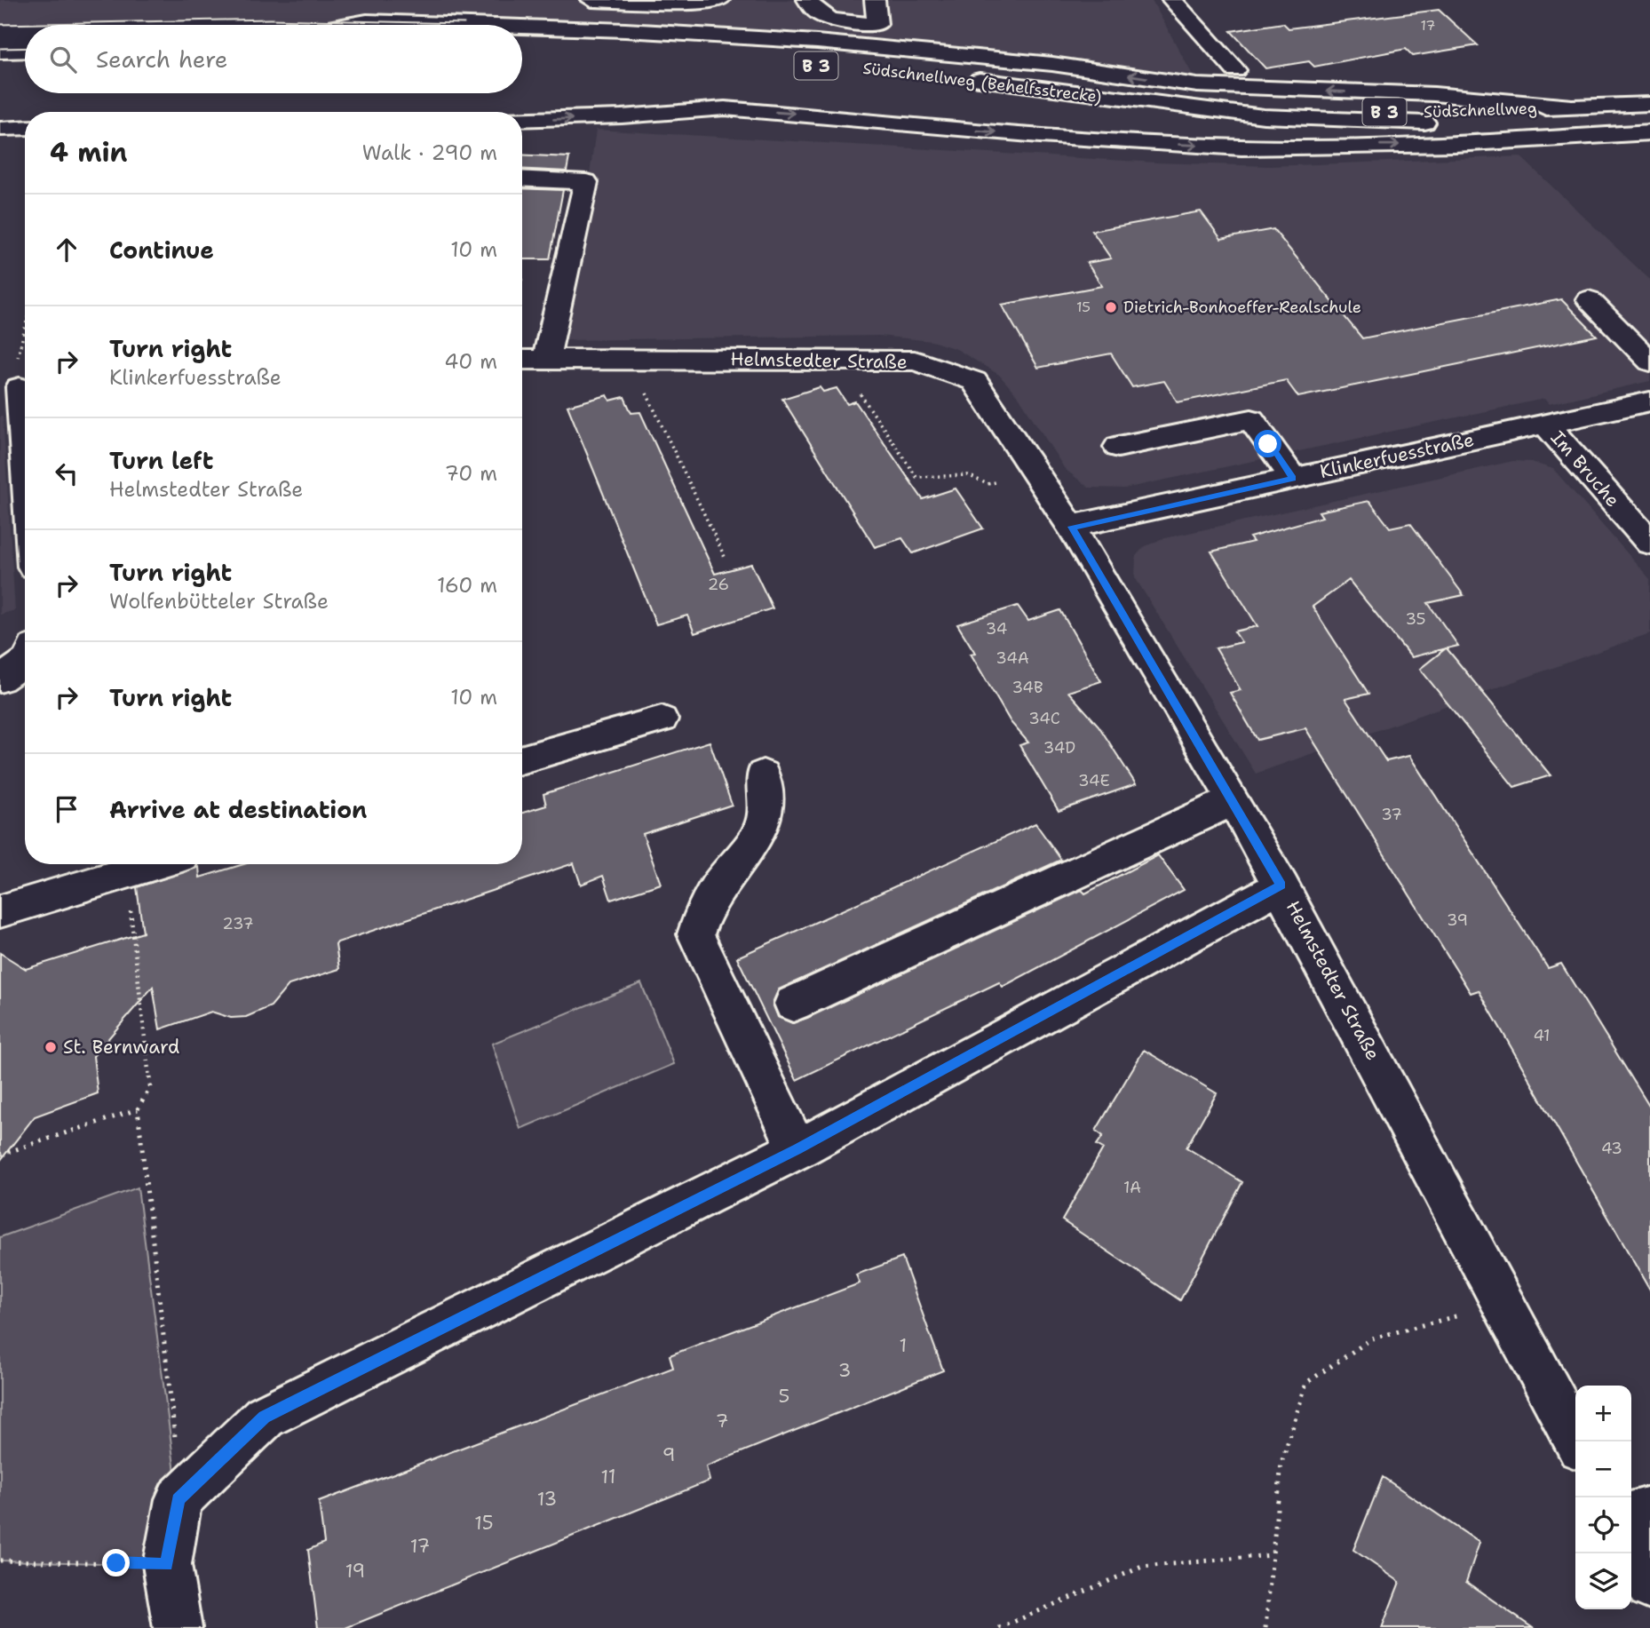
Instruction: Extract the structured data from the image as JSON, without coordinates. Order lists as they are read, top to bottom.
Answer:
{
  "streets": {
    "main road": [
      "B 3",
      "Südschnellweg (Behelfsstrecke)",
      "Südschnellweg",
      "Helmstedter Straße",
      "Klinkerfuesstraße",
      "Im Bruche"
    ]
  },
  "crossings": [
    ["Südschnellweg (Behelfsstrecke)", "Südschnellweg"],
    ["Helmstedter Straße", "Klinkerfuesstraße"],
    ["Klinkerfuesstraße", "Im Bruche"]
  ],
  "places": ["Dietrich-Bonhoeffer-Realschule", "St. Bernward"],
  "house_numbers": [
    "17",
    "15",
    "26",
    "35",
    "34",
    "34A",
    "34B",
    "34C",
    "34D",
    "34E",
    "37",
    "39",
    "237",
    "41",
    "43",
    "1A",
    "1",
    "3",
    "5",
    "7",
    "9",
    "11",
    "13",
    "15",
    "17",
    "19"
  ],
  "page": {
    "search": "Search here",
    "heading": ["4 min", "Walk · 290 m"],
    "list": [
      ["Continue", "10 m"],
      ["Turn right", "Klinkerfuesstraße", "40 m"],
      ["Turn left", "Helmstedter Straße", "70 m"],
      ["Turn right", "Wolfenbütteler Straße", "160 m"],
      ["Turn right", "10 m"],
      "Arrive at destination"
    ],
    "map_buttons": ["+", "−"]
  }
}
